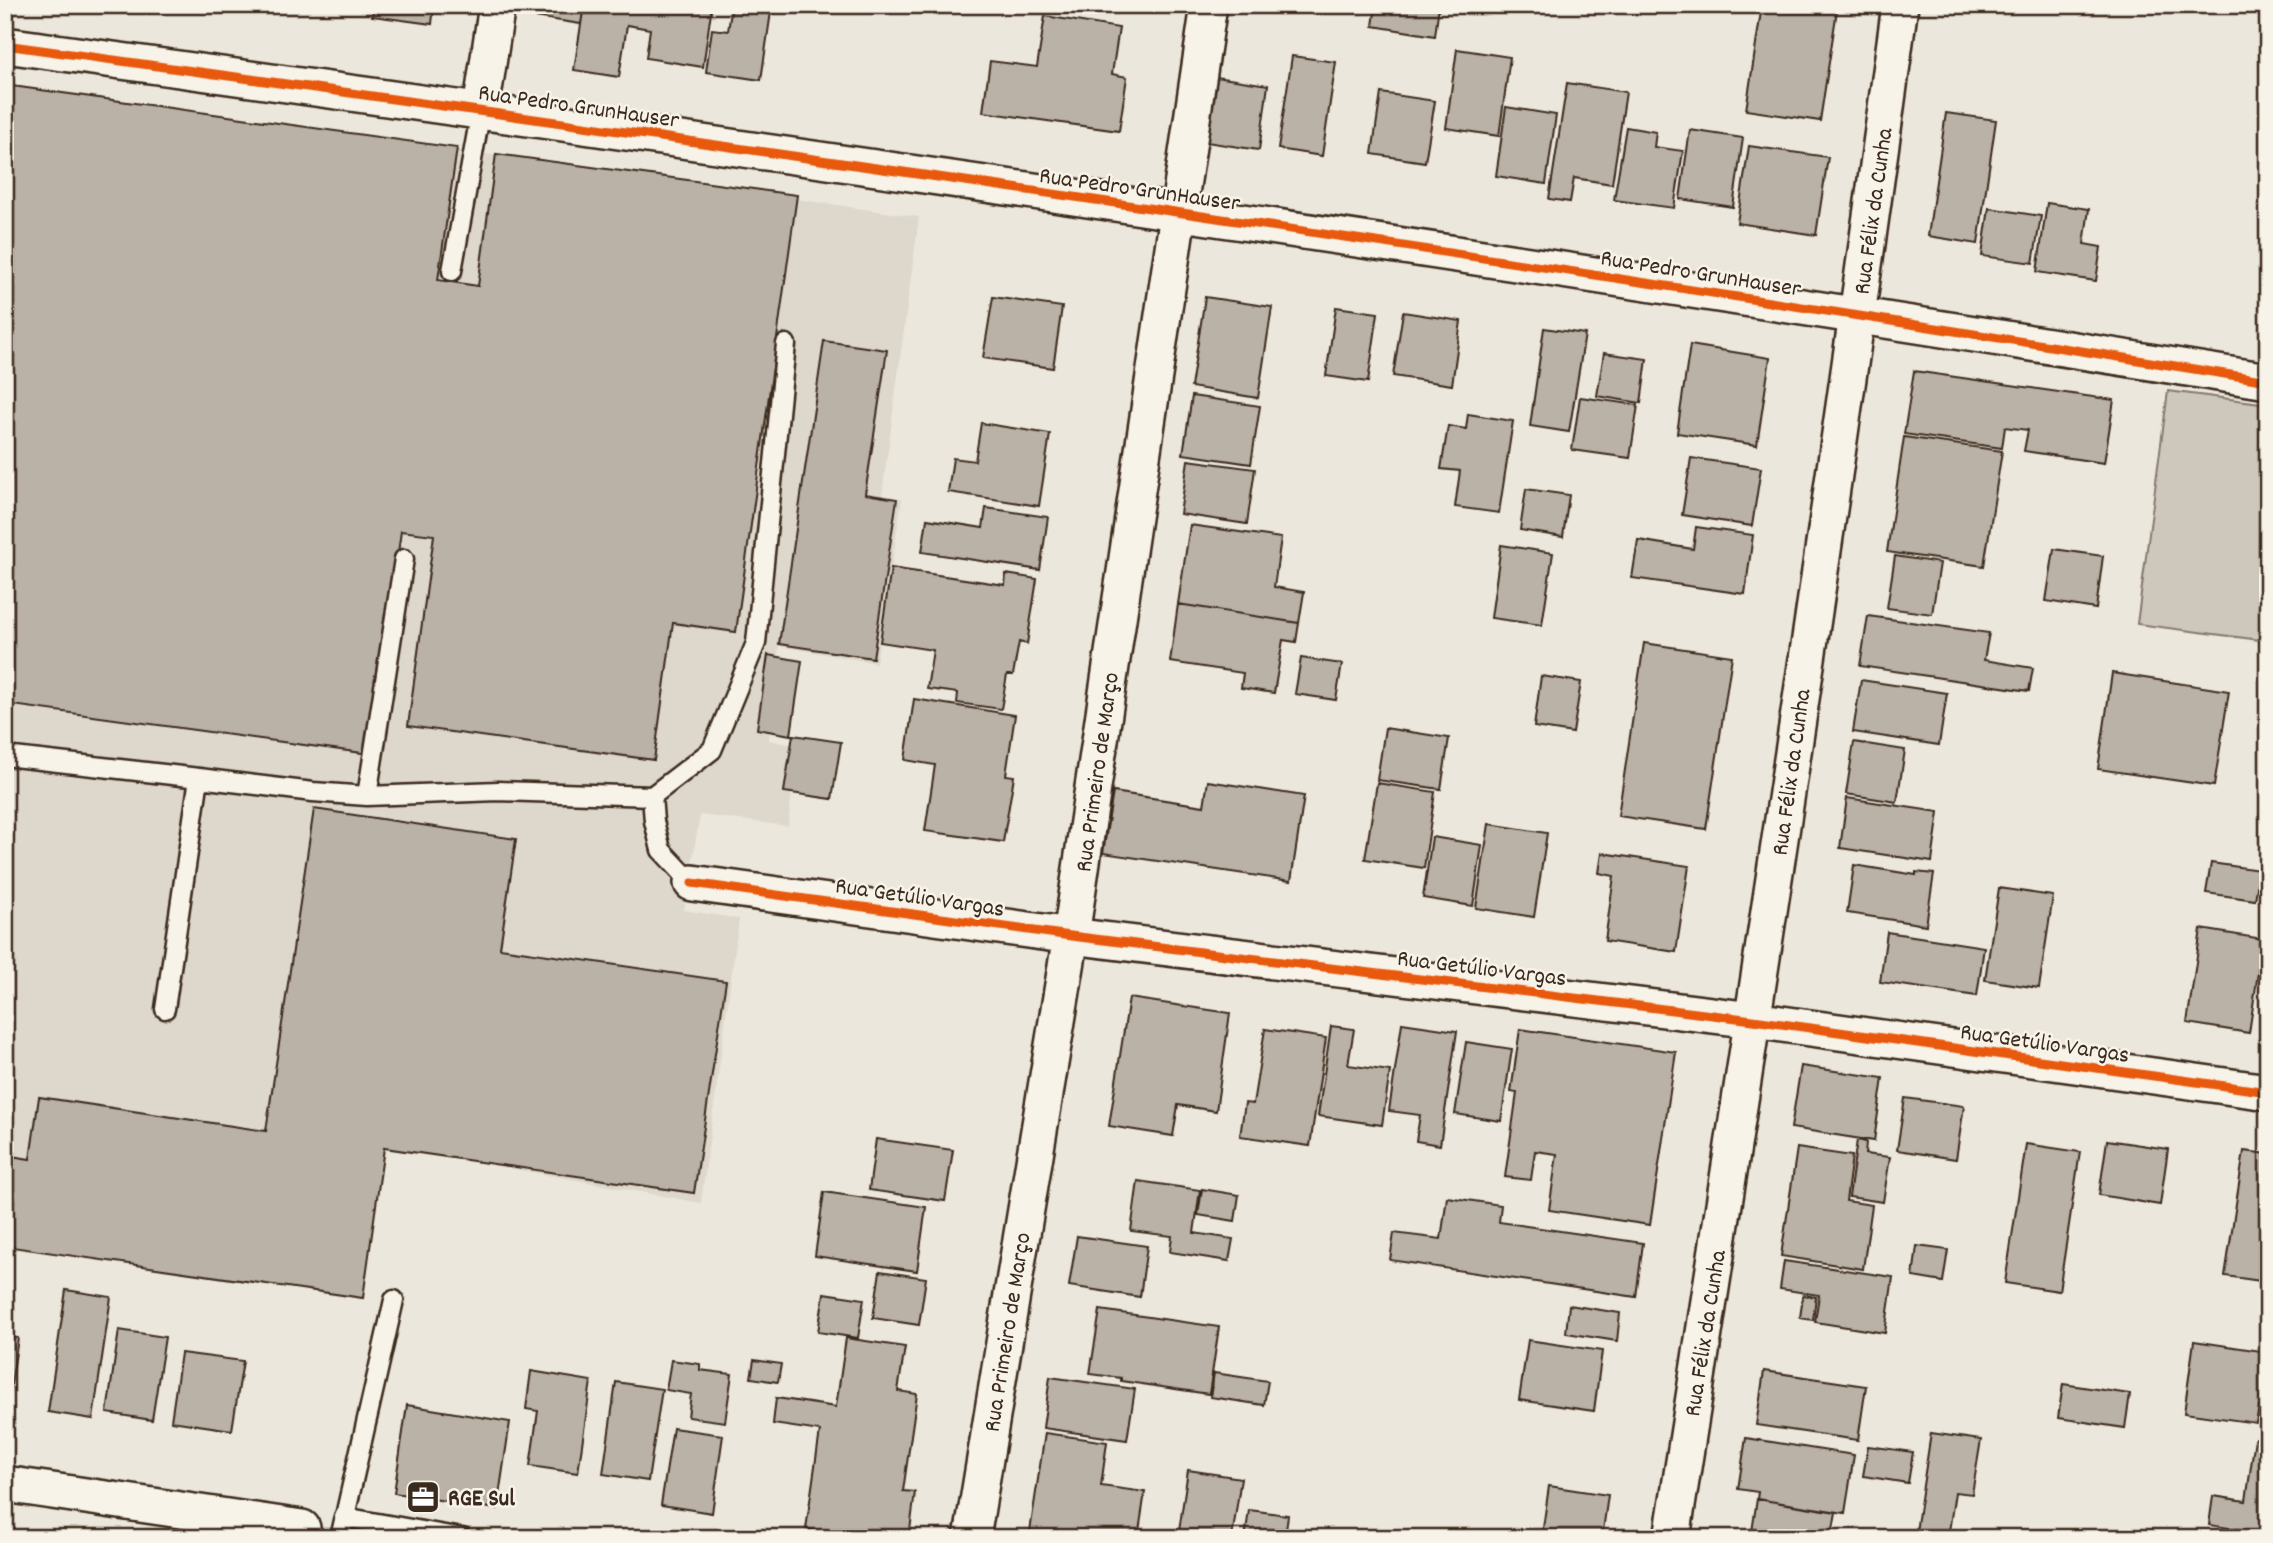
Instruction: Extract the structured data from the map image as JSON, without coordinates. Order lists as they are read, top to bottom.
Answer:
{
  "streets": {
    "street": [
      "Rua Pedro GrunHauser",
      "Rua Félix da Cunha",
      "Rua Primeiro de Março",
      "Rua Getúlio Vargas"
    ]
  },
  "crossings": [
    ["Rua Pedro GrunHauser", "Rua Félix da Cunha"],
    ["Rua Pedro GrunHauser", "Rua Primeiro de Março"],
    ["Rua Félix da Cunha", "Rua Getúlio Vargas"],
    ["Rua Primeiro de Março", "Rua Getúlio Vargas"]
  ],
  "places": {
    "office": ["RGE Sul"]
  }
}
